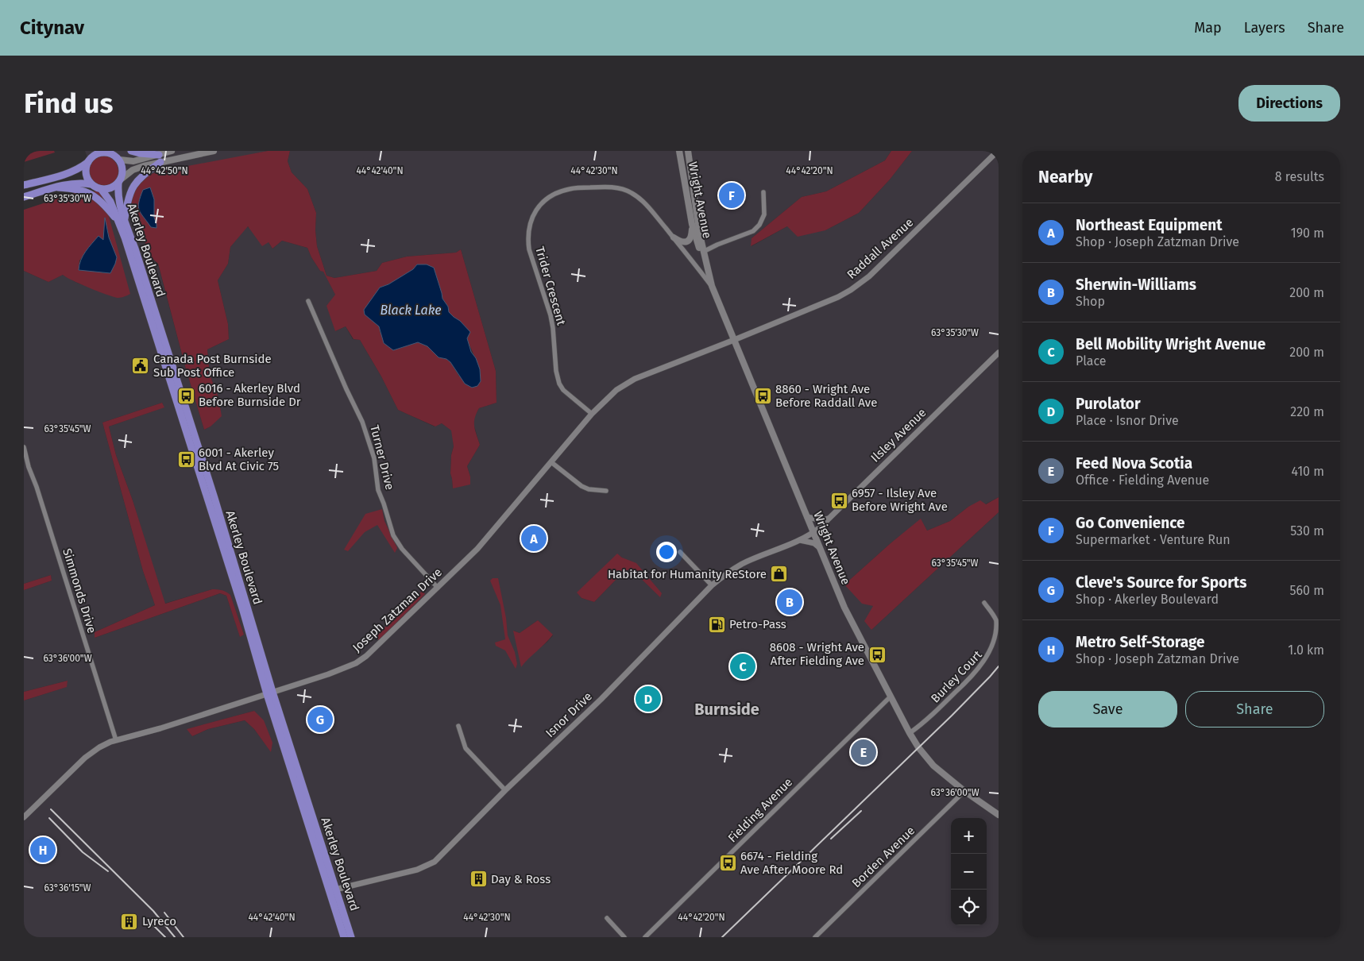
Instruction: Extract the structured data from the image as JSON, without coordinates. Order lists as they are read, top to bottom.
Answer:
{
  "streets": {
    "main road": ["Wright Avenue", "Akerley Boulevard"],
    "street": [
      "Raddall Avenue",
      "Trider Crescent",
      "Ilsley Avenue",
      "Turner Drive",
      "Simmonds Drive",
      "Joseph Zatzman Drive",
      "Burley Court",
      "Isnor Drive",
      "Fielding Avenue",
      "Borden Avenue"
    ]
  },
  "crossings": [
    ["Wright Avenue", "Raddall Avenue"],
    ["Wright Avenue", "Trider Crescent"],
    ["Wright Avenue", "Ilsley Avenue"],
    ["Wright Avenue", "Joseph Zatzman Drive"],
    ["Wright Avenue", "Burley Court"],
    ["Wright Avenue", "Isnor Drive"],
    ["Wright Avenue", "Fielding Avenue"],
    ["Wright Avenue", "Borden Avenue"],
    ["Raddall Avenue", "Joseph Zatzman Drive"],
    ["Akerley Boulevard", "Joseph Zatzman Drive"],
    ["Akerley Boulevard", "Isnor Drive"],
    ["Trider Crescent", "Joseph Zatzman Drive"],
    ["Ilsley Avenue", "Isnor Drive"],
    ["Turner Drive", "Joseph Zatzman Drive"],
    ["Simmonds Drive", "Joseph Zatzman Drive"]
  ],
  "districts": ["Burnside"],
  "water": ["Black Lake"],
  "places": {
    "public building": ["Canada Post Burnside Sub Post Office"],
    "bus stop": [
      "6016 - Akerley Blvd Before Burnside Dr",
      "8860 - Wright Ave Before Raddall Ave",
      "6001 - Akerley Blvd At Civic 75",
      "6957 - Ilsley Ave Before Wright Ave",
      "8608 - Wright Ave After Fielding Ave",
      "6674 - Fielding Ave After Moore Rd"
    ],
    "shop": ["Habitat for Humanity ReStore"],
    "fuel station": ["Petro-Pass"],
    "building": ["Day & Ross", "Lyreco"]
  },
  "page": {
    "header": "Citynav",
    "nav": ["Map", "Layers", "Share"],
    "buttons": [
      "Directions",
      ["Save", "Share"]
    ],
    "title": "Find us",
    "heading": ["Nearby", "8 results"],
    "pins": [
      "F",
      "A",
      "B",
      "C",
      "D",
      "G",
      "E",
      "H"
    ],
    "list": [
      {
        "mark": "A",
        "name": "Northeast Equipment",
        "note": "Shop · Joseph Zatzman Drive",
        "value": "190 m"
      },
      {
        "mark": "B",
        "name": "Sherwin-Williams",
        "note": "Shop",
        "value": "200 m"
      },
      {
        "mark": "C",
        "name": "Bell Mobility Wright Avenue",
        "note": "Place",
        "value": "200 m"
      },
      {
        "mark": "D",
        "name": "Purolator",
        "note": "Place · Isnor Drive",
        "value": "220 m"
      },
      {
        "mark": "E",
        "name": "Feed Nova Scotia",
        "note": "Office · Fielding Avenue",
        "value": "410 m"
      },
      {
        "mark": "F",
        "name": "Go Convenience",
        "note": "Supermarket · Venture Run",
        "value": "530 m"
      },
      {
        "mark": "G",
        "name": "Cleve's Source for Sports",
        "note": "Shop · Akerley Boulevard",
        "value": "560 m"
      },
      {
        "mark": "H",
        "name": "Metro Self-Storage",
        "note": "Shop · Joseph Zatzman Drive",
        "value": "1.0 km"
      }
    ],
    "map_buttons": ["+", "−"]
  },
  "coordinates": [
    "44°42'50\"N",
    "44°42'40\"N",
    "44°42'30\"N",
    "44°42'20\"N",
    "63°35'30\"W",
    "63°35'45\"W",
    "63°36'00\"W",
    "63°36'15\"W"
  ]
}
